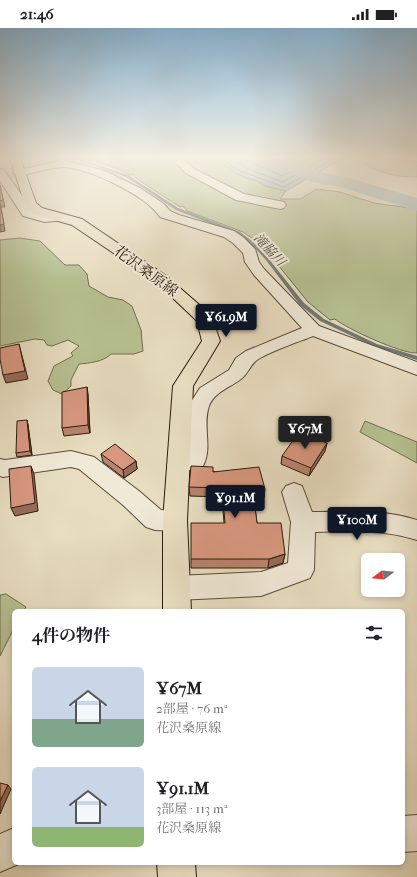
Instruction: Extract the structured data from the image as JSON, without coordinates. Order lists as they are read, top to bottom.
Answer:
{
  "streets": {
    "main road": ["花沢桑原線"]
  },
  "water": ["滝脇川"],
  "north": "left",
  "page": {
    "status": "21:46",
    "price": [
      "¥61.9M",
      "¥67M",
      "¥91.1M",
      "¥100M"
    ],
    "heading": "4件の物件",
    "list": [
      {
        "name": "¥67M",
        "note": "2部屋 · 76 m² · 花沢桑原線"
      },
      {
        "name": "¥91.1M",
        "note": "3部屋 · 113 m² · 花沢桑原線"
      }
    ]
  }
}
